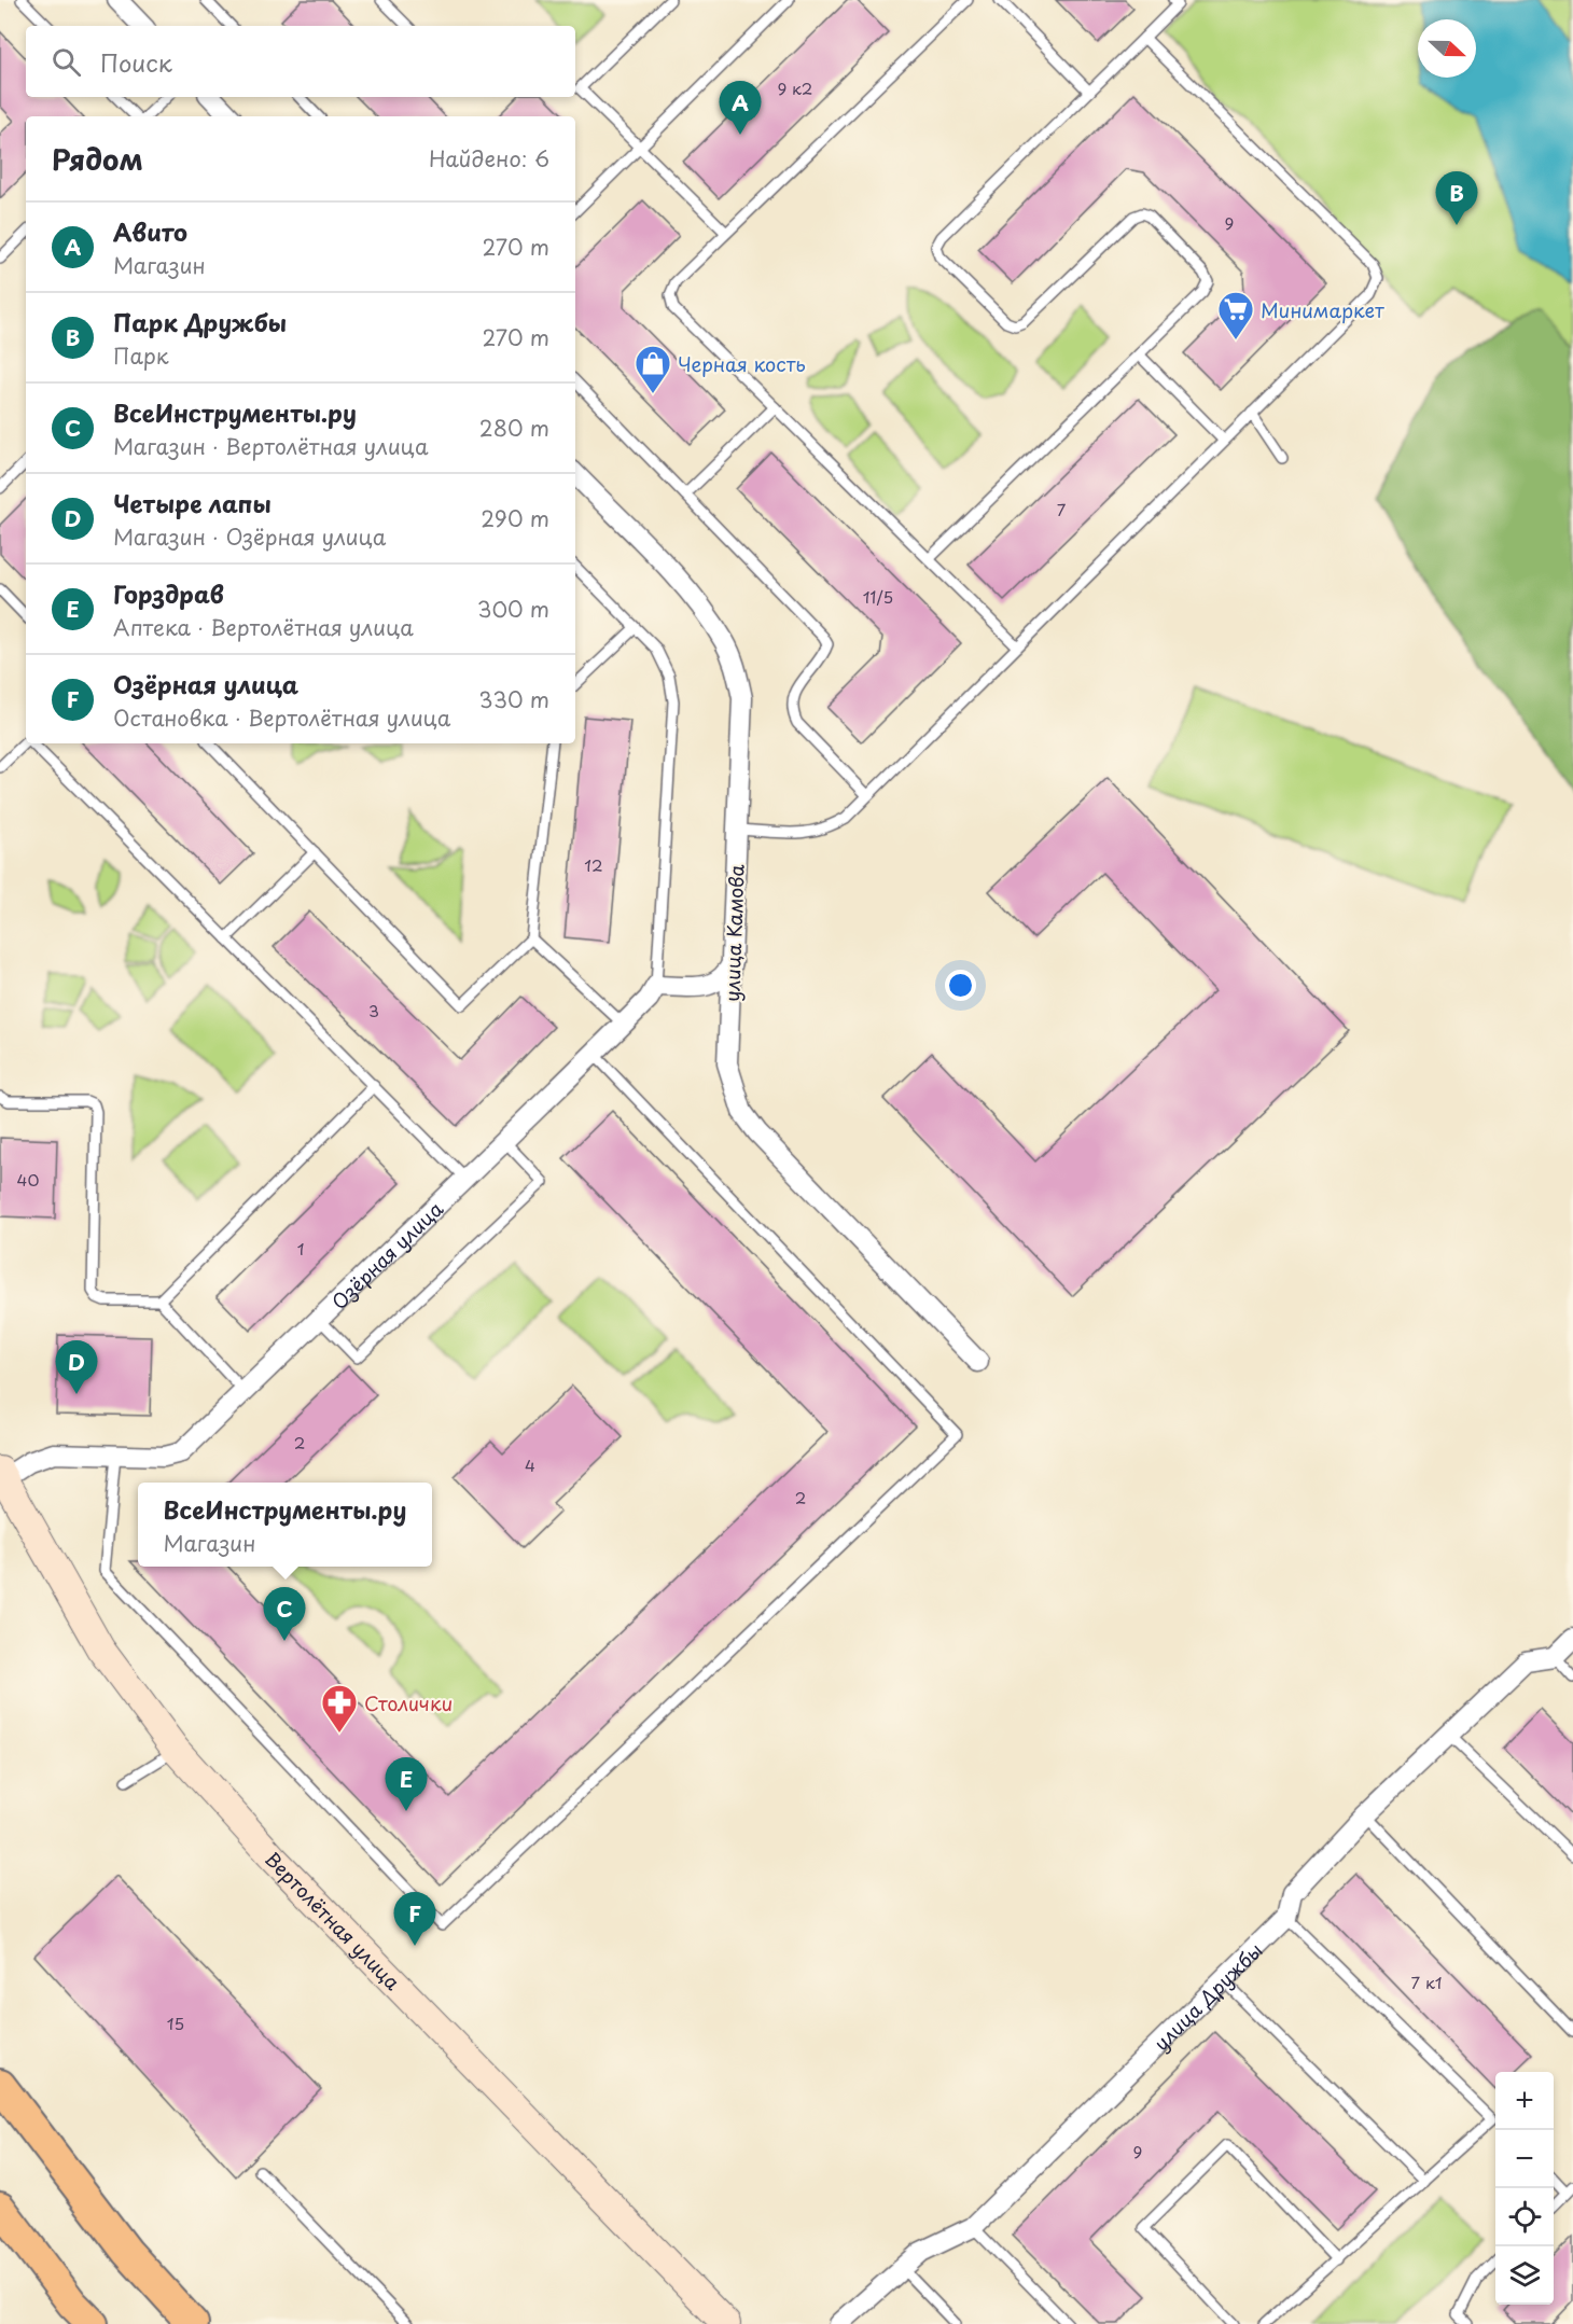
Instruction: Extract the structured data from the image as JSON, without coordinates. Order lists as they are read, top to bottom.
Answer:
{
  "streets": {
    "street": [
      "улица Камова",
      "Озёрная улица",
      "Вертолётная улица",
      "улица Дружбы"
    ]
  },
  "crossings": [
    ["Озёрная улица", "Вертолётная улица"]
  ],
  "places": {
    "supermarket": ["Минимаркет"],
    "shop": ["Черная кость"],
    "pharmacy": ["Столички"]
  },
  "house_numbers": [
    "9 к2",
    "9",
    "7",
    "11/5",
    "12",
    "3",
    "40",
    "1",
    "2",
    "4",
    "2",
    "7 к1",
    "15",
    "9"
  ],
  "north": "right",
  "page": {
    "search": "Поиск",
    "pins": [
      "A",
      "B",
      "D",
      "C",
      "E",
      "F"
    ],
    "heading": ["Рядом", "Найдено: 6"],
    "list": [
      {
        "mark": "A",
        "name": "Авито",
        "note": "Магазин",
        "value": "270 m"
      },
      {
        "mark": "B",
        "name": "Парк Дружбы",
        "note": "Парк",
        "value": "270 m"
      },
      {
        "mark": "C",
        "name": "ВсеИнструменты.ру",
        "note": "Магазин · Вертолётная улица",
        "value": "280 m"
      },
      {
        "mark": "D",
        "name": "Четыре лапы",
        "note": "Магазин · Озёрная улица",
        "value": "290 m"
      },
      {
        "mark": "E",
        "name": "Горздрав",
        "note": "Аптека · Вертолётная улица",
        "value": "300 m"
      },
      {
        "mark": "F",
        "name": "Озёрная улица",
        "note": "Остановка · Вертолётная улица",
        "value": "330 m"
      }
    ],
    "popup": ["ВсеИнструменты.ру", "Магазин"],
    "map_buttons": ["+", "−"]
  }
}
